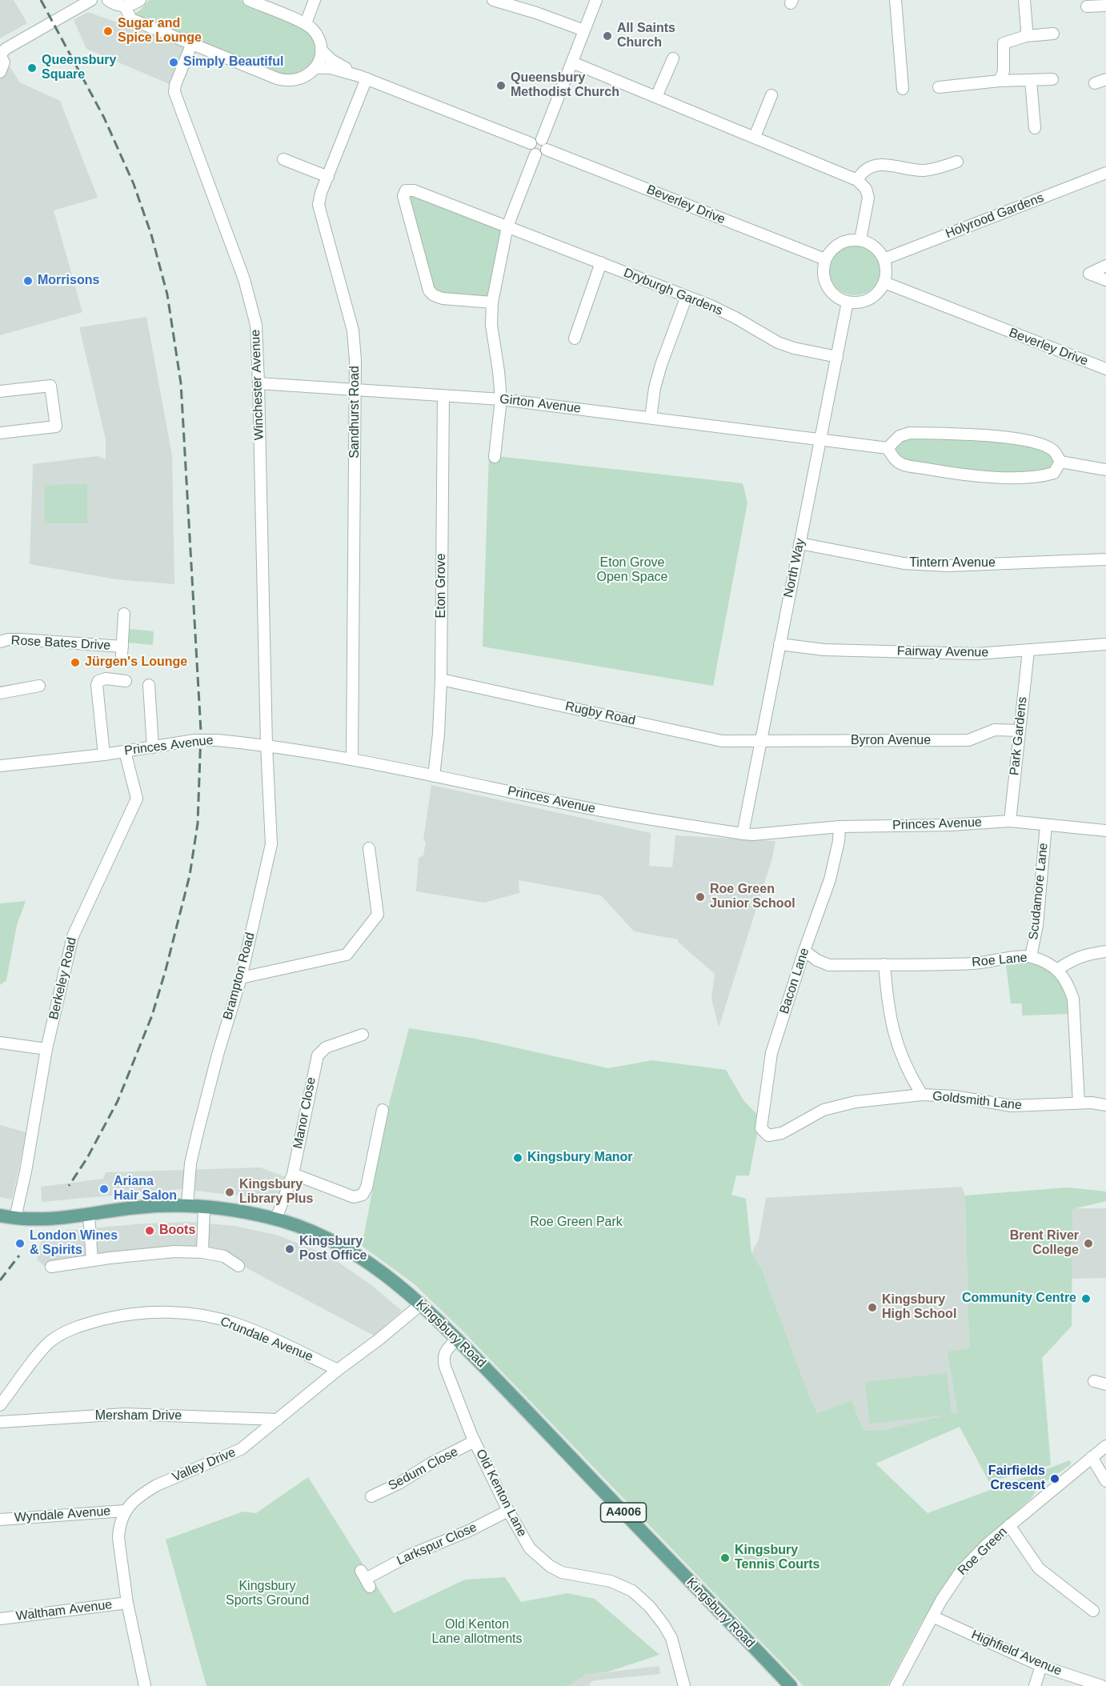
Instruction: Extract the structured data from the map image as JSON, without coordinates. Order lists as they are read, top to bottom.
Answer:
{
  "streets": {
    "main road": ["Kingsbury Road", "A4006"],
    "street": [
      "Beverley Drive",
      "Holyrood Gardens",
      "Dryburgh Gardens",
      "Winchester Avenue",
      "Girton Avenue",
      "Sandhurst Road",
      "Tintern Avenue",
      "North Way",
      "Eton Grove",
      "Rose Bates Drive",
      "Fairway Avenue",
      "Rugby Road",
      "Park Gardens",
      "Byron Avenue",
      "Princes Avenue",
      "Scudamore Lane",
      "Roe Lane",
      "Brampton Road",
      "Berkeley Road",
      "Bacon Lane",
      "Goldsmith Lane",
      "Manor Close",
      "Crundale Avenue",
      "Mersham Drive",
      "Valley Drive",
      "Sedum Close",
      "Old Kenton Lane",
      "Wyndale Avenue",
      "Larkspur Close",
      "Roe Green",
      "Waltham Avenue",
      "Highfield Avenue"
    ]
  },
  "crossings": [
    ["Beverley Drive", "Holyrood Gardens"],
    ["Beverley Drive", "North Way"],
    ["Holyrood Gardens", "North Way"],
    ["Dryburgh Gardens", "North Way"],
    ["Winchester Avenue", "Girton Avenue"],
    ["Winchester Avenue", "Princes Avenue"],
    ["Winchester Avenue", "Brampton Road"],
    ["Girton Avenue", "Sandhurst Road"],
    ["Girton Avenue", "North Way"],
    ["Girton Avenue", "Eton Grove"],
    ["Sandhurst Road", "Princes Avenue"],
    ["Tintern Avenue", "North Way"],
    ["North Way", "Fairway Avenue"],
    ["North Way", "Rugby Road"],
    ["North Way", "Byron Avenue"],
    ["North Way", "Princes Avenue"],
    ["Eton Grove", "Rugby Road"],
    ["Eton Grove", "Princes Avenue"],
    ["Fairway Avenue", "Park Gardens"],
    ["Rugby Road", "Byron Avenue"],
    ["Park Gardens", "Byron Avenue"],
    ["Park Gardens", "Princes Avenue"],
    ["Princes Avenue", "Scudamore Lane"],
    ["Princes Avenue", "Brampton Road"],
    ["Princes Avenue", "Berkeley Road"],
    ["Princes Avenue", "Bacon Lane"],
    ["Scudamore Lane", "Roe Lane"],
    ["Roe Lane", "Bacon Lane"],
    ["Brampton Road", "Kingsbury Road"],
    ["Berkeley Road", "Kingsbury Road"],
    ["Bacon Lane", "Goldsmith Lane"],
    ["Manor Close", "Kingsbury Road"],
    ["Kingsbury Road", "Valley Drive"],
    ["Kingsbury Road", "Old Kenton Lane"],
    ["Crundale Avenue", "Valley Drive"],
    ["Mersham Drive", "Valley Drive"],
    ["Valley Drive", "Wyndale Avenue"],
    ["Sedum Close", "Old Kenton Lane"],
    ["Old Kenton Lane", "Larkspur Close"],
    ["Roe Green", "Highfield Avenue"]
  ],
  "parks": [
    "Eton Grove Open Space",
    "Roe Green Park",
    "Kingsbury Sports Ground",
    "Old Kenton Lane allotments"
  ],
  "places": [
    "Sugar and Spice Lounge",
    "All Saints Church",
    "Simply Beautiful",
    "Queensbury Square",
    "Queensbury Methodist Church",
    "Morrisons",
    "Jürgen's Lounge",
    "Roe Green Junior School",
    "Kingsbury Manor",
    "Ariana Hair Salon",
    "Kingsbury Library Plus",
    "Boots",
    "London Wines & Spirits",
    "Brent River College",
    "Kingsbury Post Office",
    "Community Centre",
    "Kingsbury High School",
    "Fairfields Crescent",
    "Kingsbury Tennis Courts"
  ]
}
